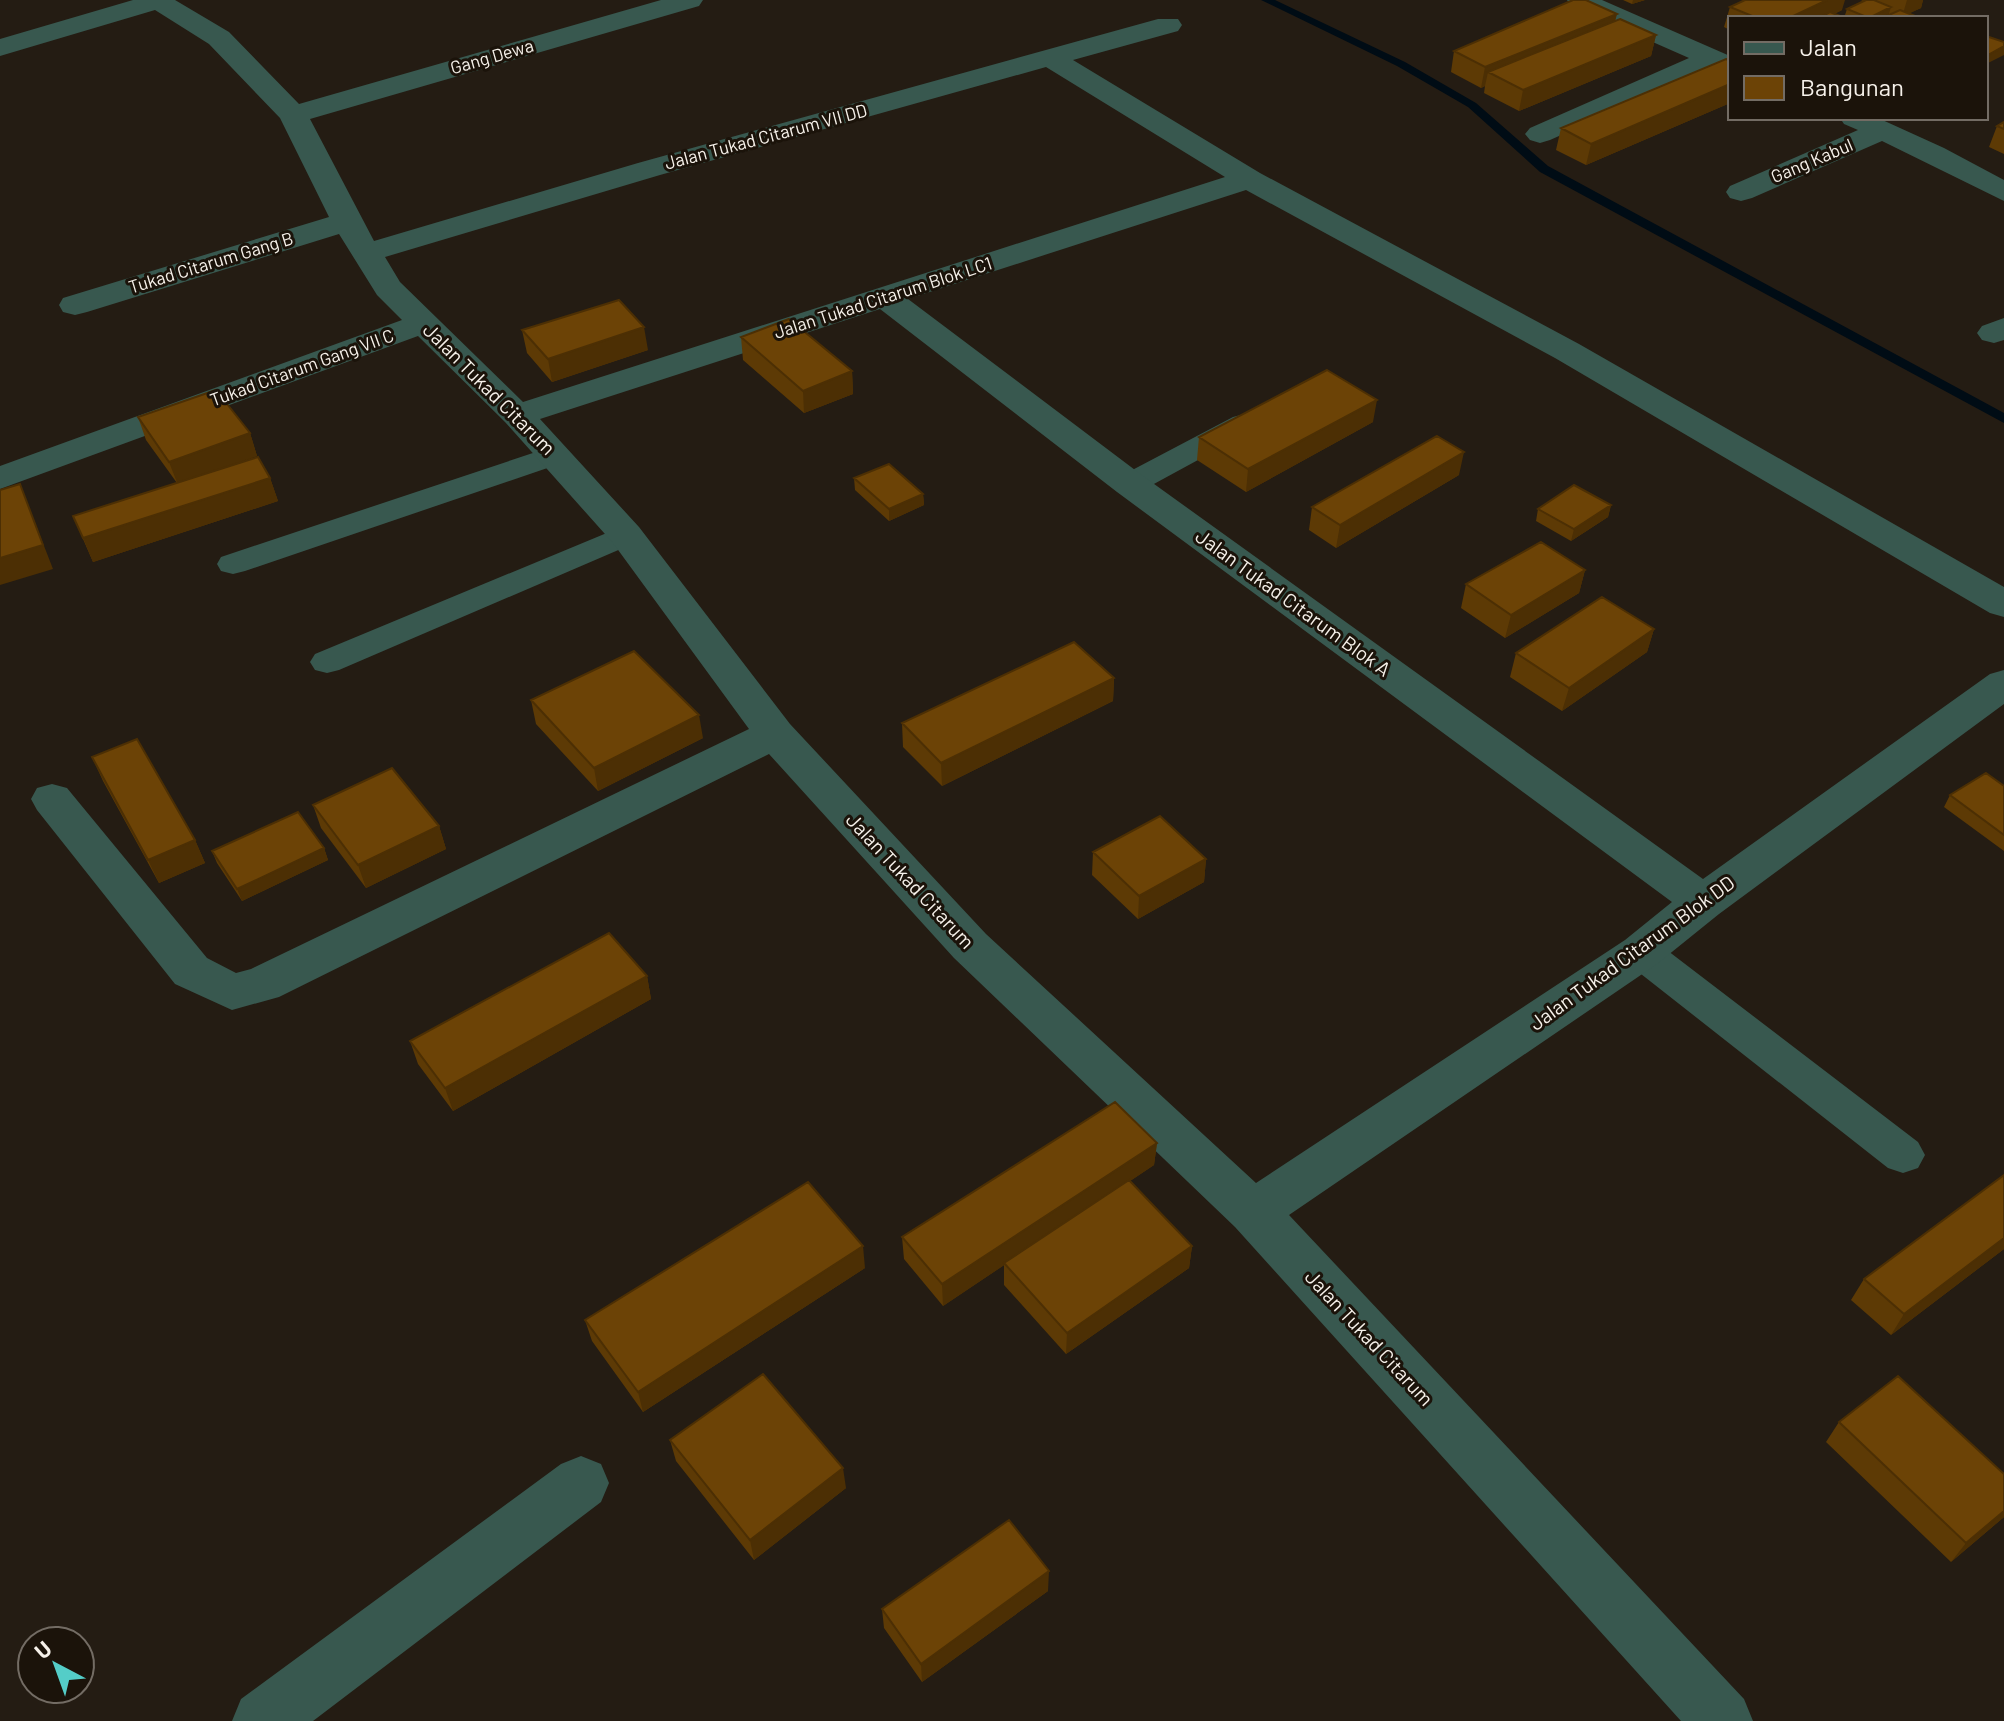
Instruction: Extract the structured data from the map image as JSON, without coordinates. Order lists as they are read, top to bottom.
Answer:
{
  "streets": {
    "street": [
      "Gang Dewa",
      "Jalan Tukad Citarum VII DD",
      "Gang Kabul",
      "Tukad Citarum Gang B",
      "Jalan Tukad Citarum Blok LC1",
      "Tukad Citarum Gang VII C",
      "Jalan Tukad Citarum",
      "Jalan Tukad Citarum Blok A",
      "Jalan Tukad Citarum Blok DD"
    ]
  },
  "crossings": [
    ["Gang Dewa", "Jalan Tukad Citarum"],
    ["Jalan Tukad Citarum VII DD", "Tukad Citarum Gang B"],
    ["Jalan Tukad Citarum VII DD", "Jalan Tukad Citarum"],
    ["Tukad Citarum Gang B", "Jalan Tukad Citarum"],
    ["Jalan Tukad Citarum Blok LC1", "Jalan Tukad Citarum"],
    ["Jalan Tukad Citarum Blok LC1", "Jalan Tukad Citarum Blok A"],
    ["Tukad Citarum Gang VII C", "Jalan Tukad Citarum"],
    ["Jalan Tukad Citarum", "Jalan Tukad Citarum Blok DD"],
    ["Jalan Tukad Citarum Blok A", "Jalan Tukad Citarum Blok DD"]
  ],
  "legend": ["Jalan", "Bangunan"],
  "north": "top left"
}
